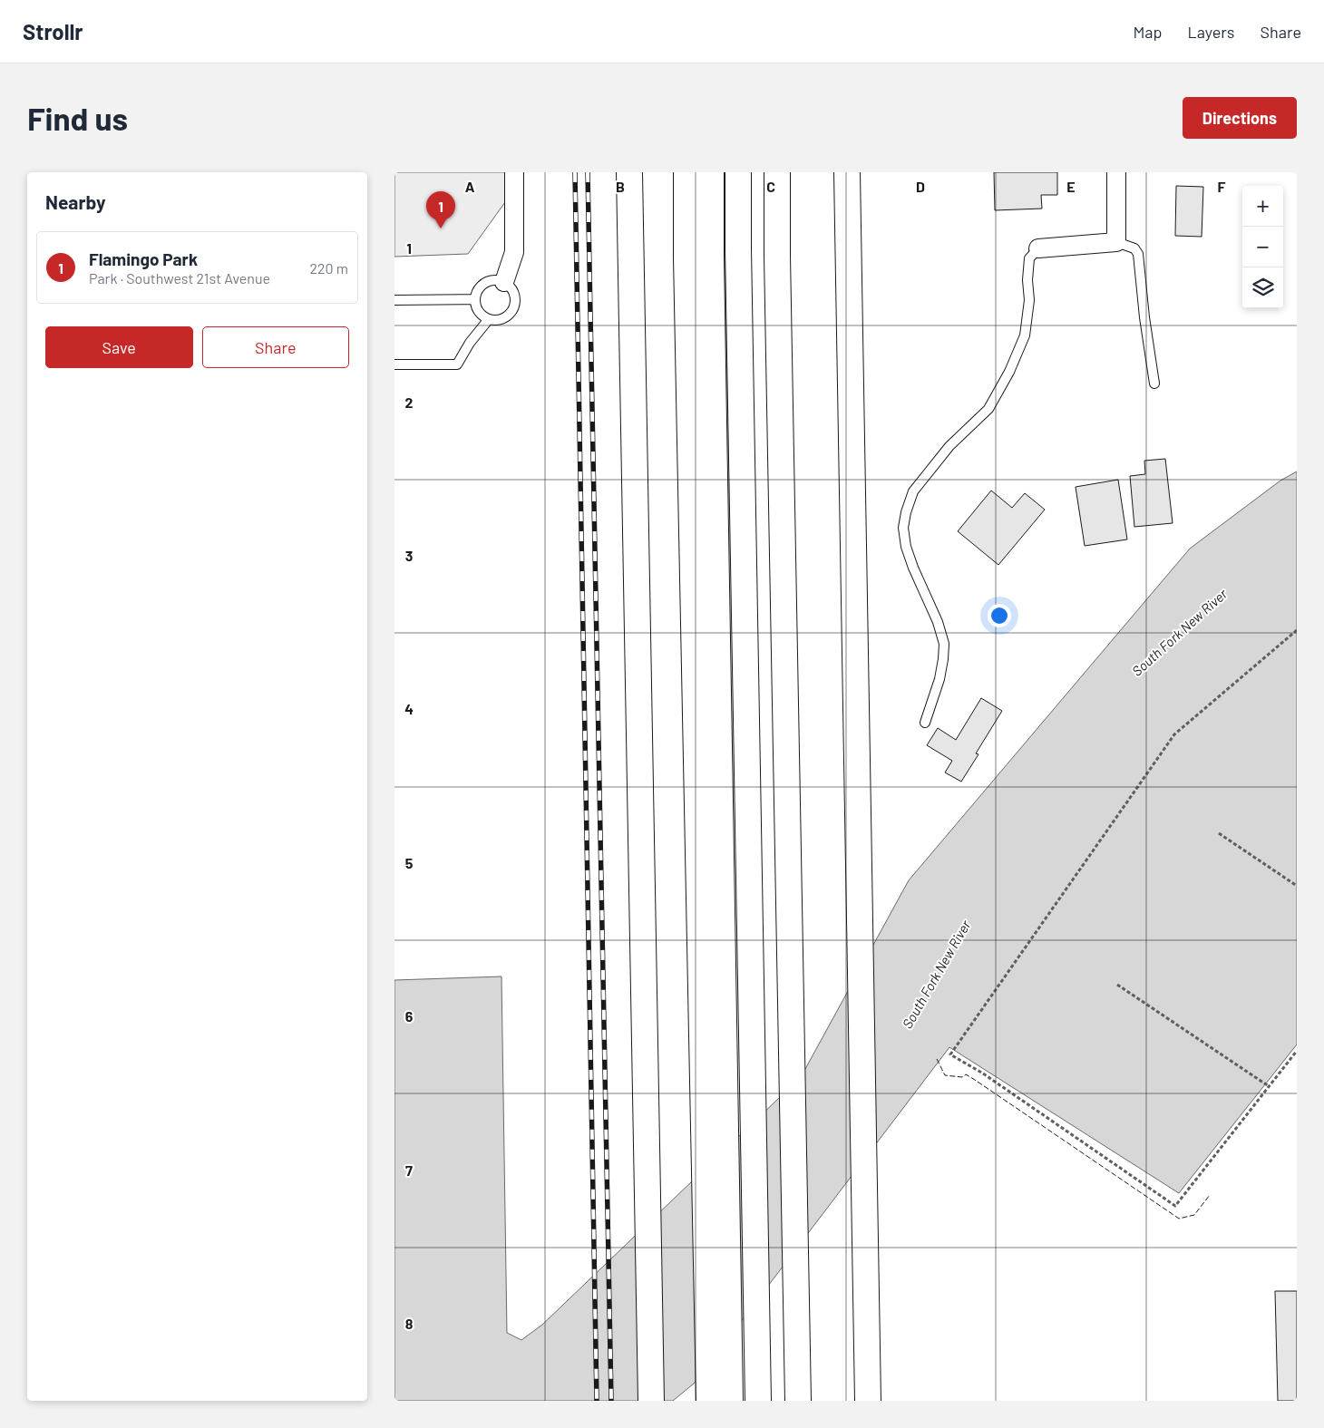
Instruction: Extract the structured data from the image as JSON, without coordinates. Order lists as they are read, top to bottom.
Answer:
{
  "water": ["South Fork New River"],
  "page": {
    "header": "Strollr",
    "nav": ["Map", "Layers", "Share"],
    "buttons": [
      "Directions",
      ["Save", "Share"]
    ],
    "title": "Find us",
    "heading": "Nearby",
    "map_buttons": ["+", "−"],
    "pins": "1",
    "list": [
      {
        "mark": "1",
        "name": "Flamingo Park",
        "note": "Park · Southwest 21st Avenue",
        "value": "220 m"
      }
    ]
  },
  "grid": {
    "columns": [
      "A",
      "B",
      "C",
      "D",
      "E",
      "F"
    ],
    "rows": [
      "1",
      "2",
      "3",
      "4",
      "5",
      "6",
      "7",
      "8"
    ]
  }
}
